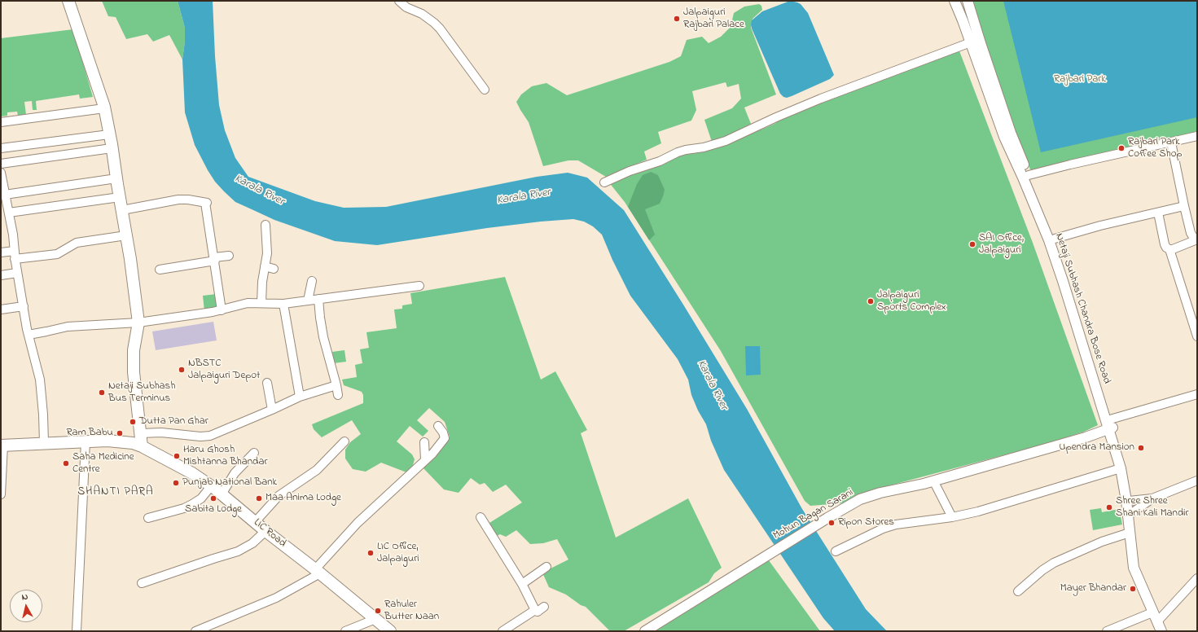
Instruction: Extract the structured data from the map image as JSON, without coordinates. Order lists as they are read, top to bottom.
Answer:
{
  "streets": {
    "main road": ["LIC Road"],
    "street": ["Netaji Subhash Chandra Bose Road", "Mohun Bagan Sarani"]
  },
  "crossings": [
    ["Netaji Subhash Chandra Bose Road", "Mohun Bagan Sarani"]
  ],
  "districts": ["SHANTI PARA"],
  "water": ["Karala River"],
  "parks": ["Rajbari Park"],
  "places": [
    "Jalpaiguri Rajbari Palace",
    "Rajbari Park Coffee Shop",
    "SAI Office, Jalpaiguri",
    "Jalpaiguri Sports Complex",
    "NBSTC Jalpaiguri Depot",
    "Netaji Subhash Bus Terminus",
    "Dutta Pan Ghar",
    "Ram Babu",
    "Upendra Mansion",
    "Haru Ghosh Mishtanna Bhandar",
    "Saha Medicine Centre",
    "Punjab National Bank",
    "Sabita Lodge",
    "Maa Anima Lodge",
    "Shree Shree Shani Kali Mandir",
    "Ripon Stores",
    "LIC Office, Jalpaiguri",
    "Mayer Bhandar",
    "Rahuler Butter Naan"
  ],
  "north": "top"
}
